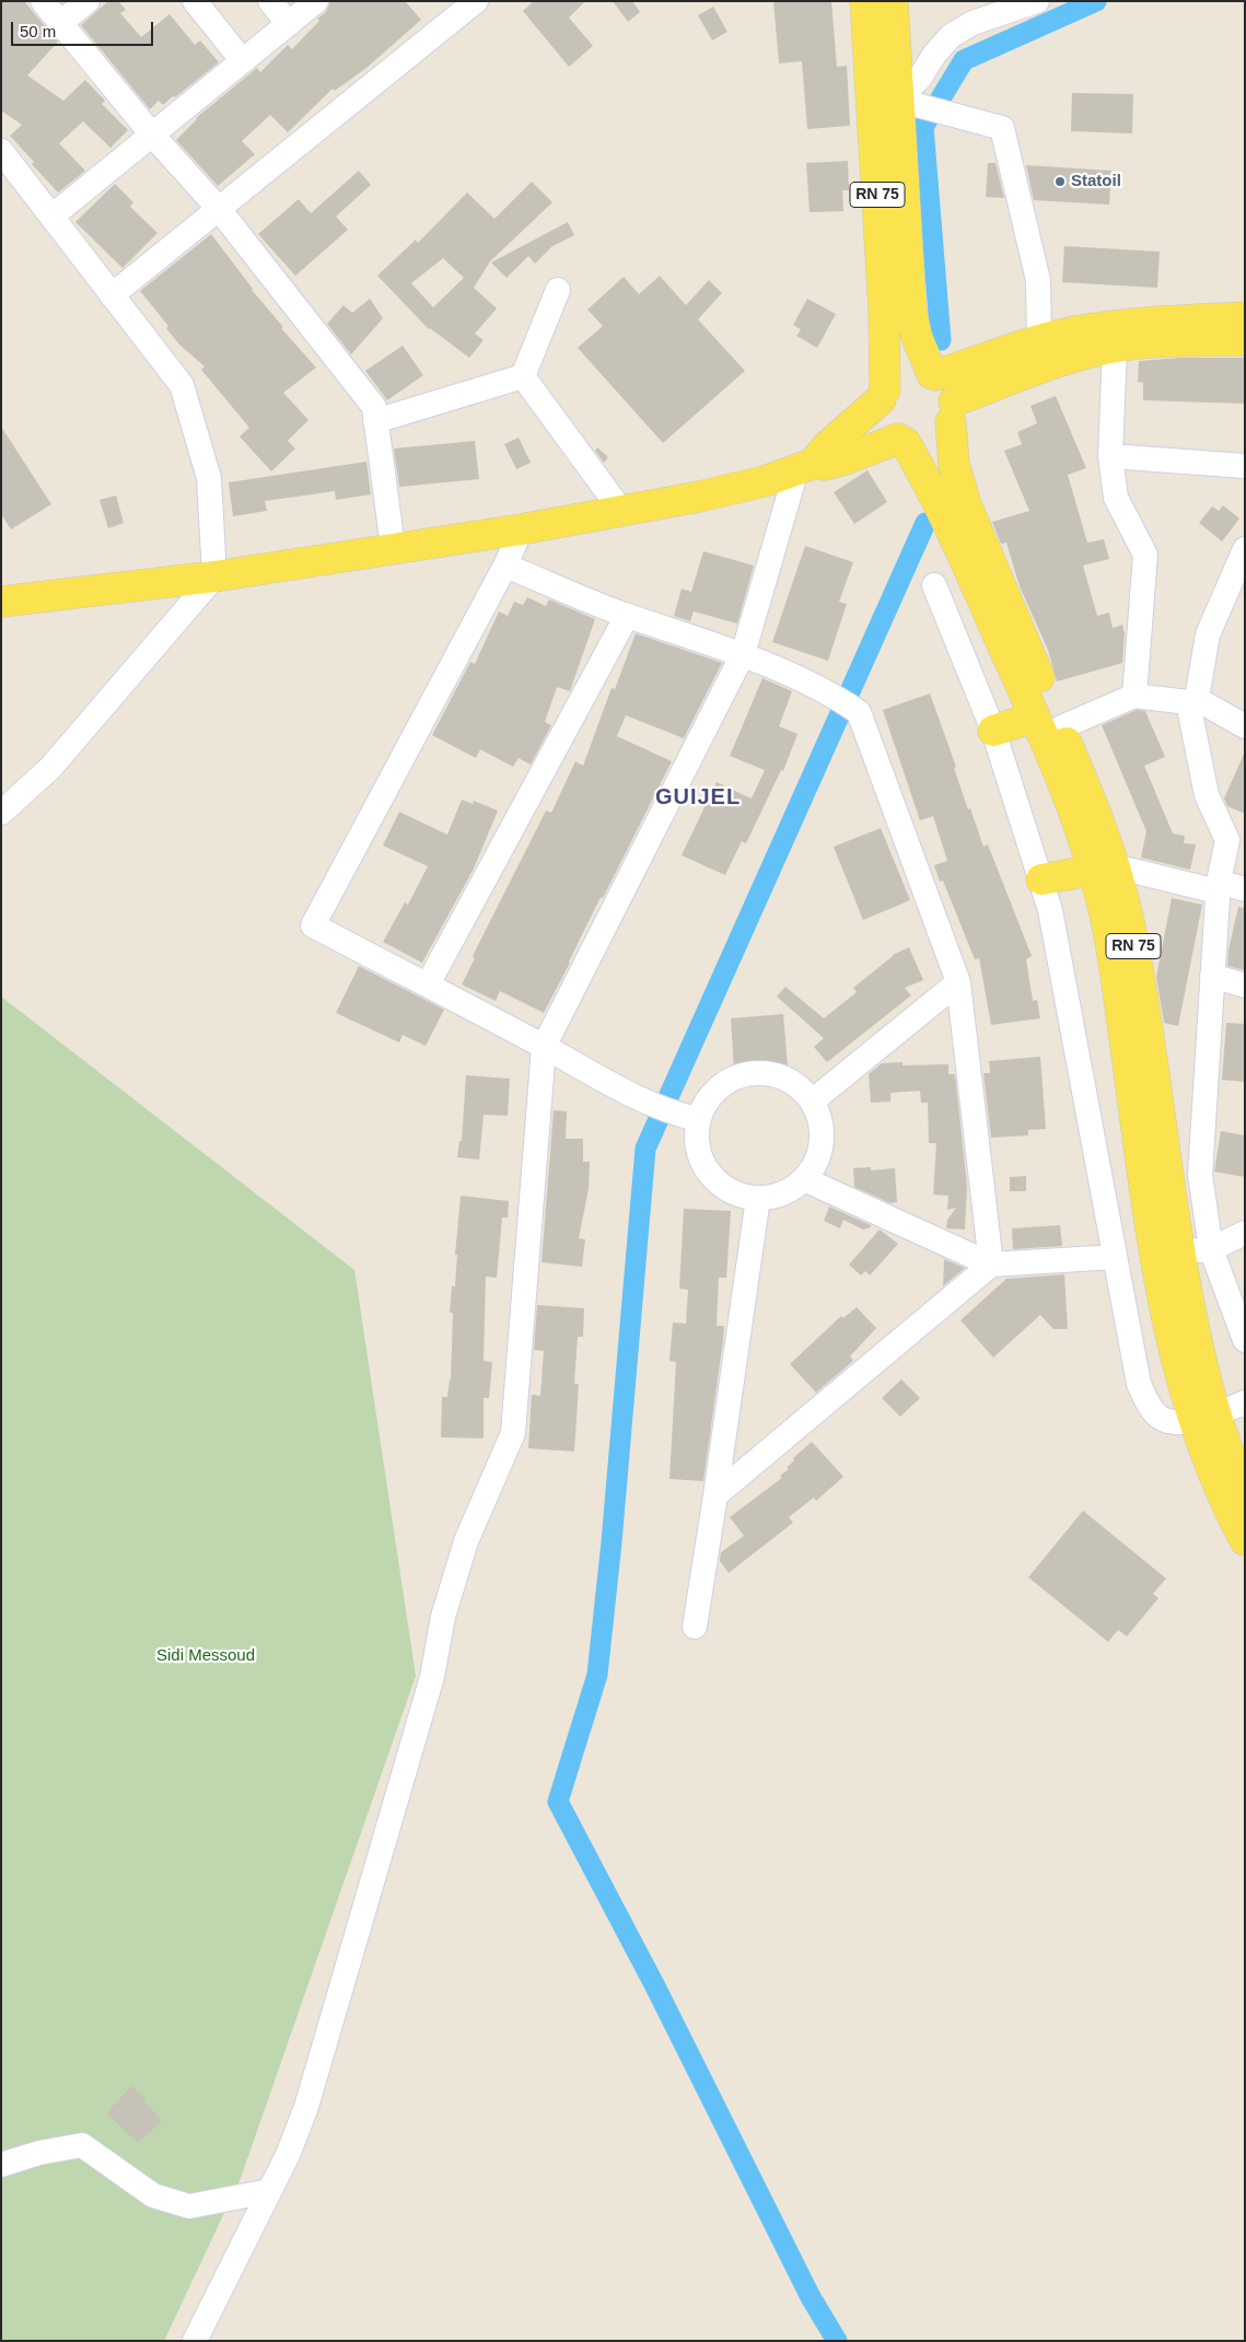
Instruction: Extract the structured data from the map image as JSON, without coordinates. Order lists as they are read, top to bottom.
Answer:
{
  "streets": {
    "main road": ["RN 75"]
  },
  "districts": ["GUIJEL"],
  "parks": ["Sidi Messoud"],
  "places": ["Statoil"],
  "scale_bar": "50 m"
}
